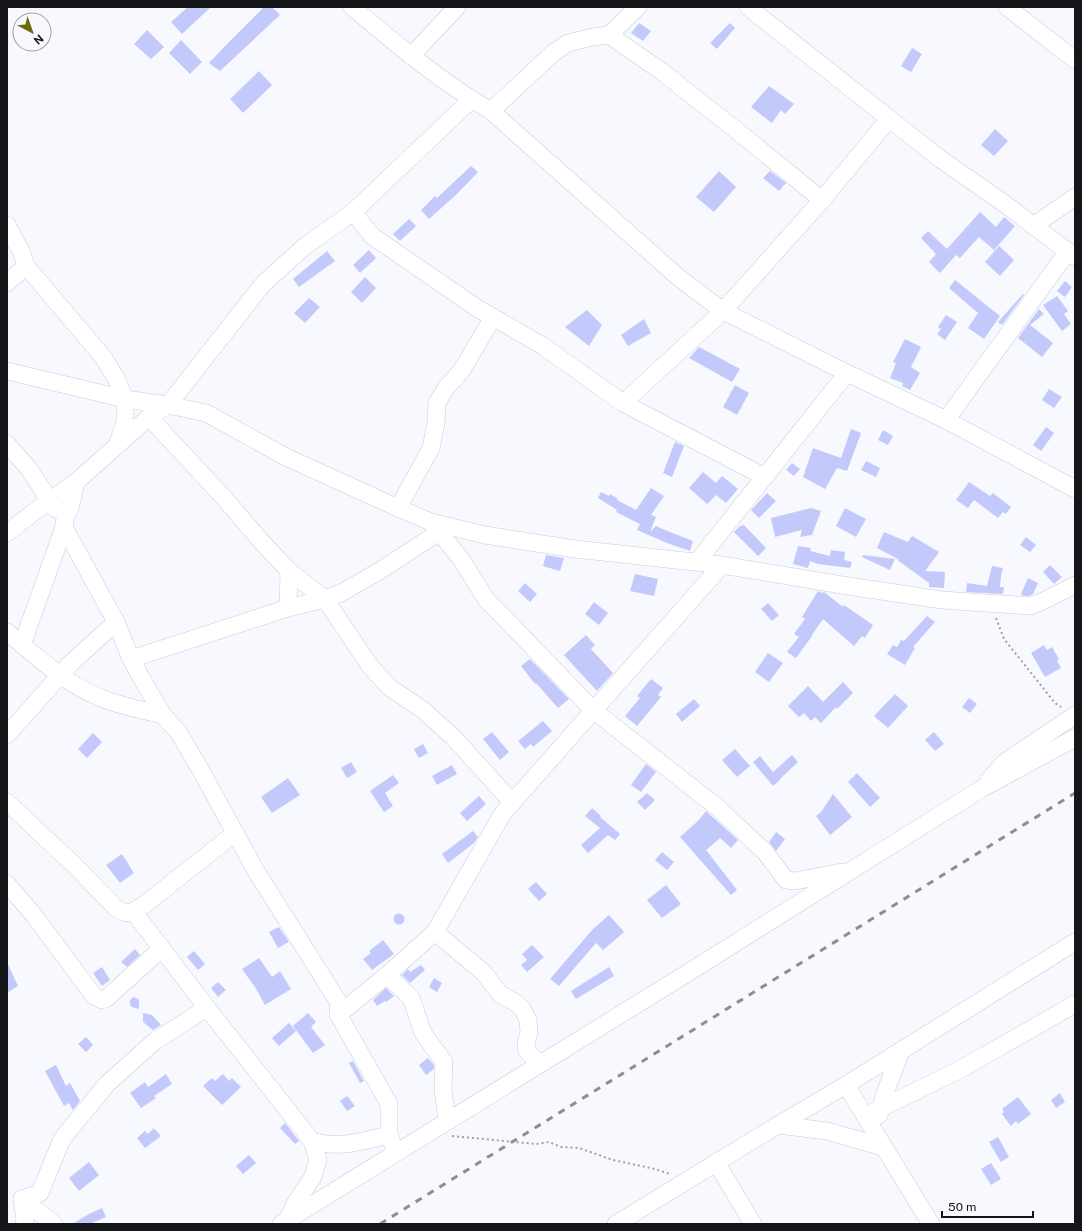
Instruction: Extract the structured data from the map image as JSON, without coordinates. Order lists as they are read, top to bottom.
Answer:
{
  "scale_bar": "50 m",
  "north": "bottom right"
}
